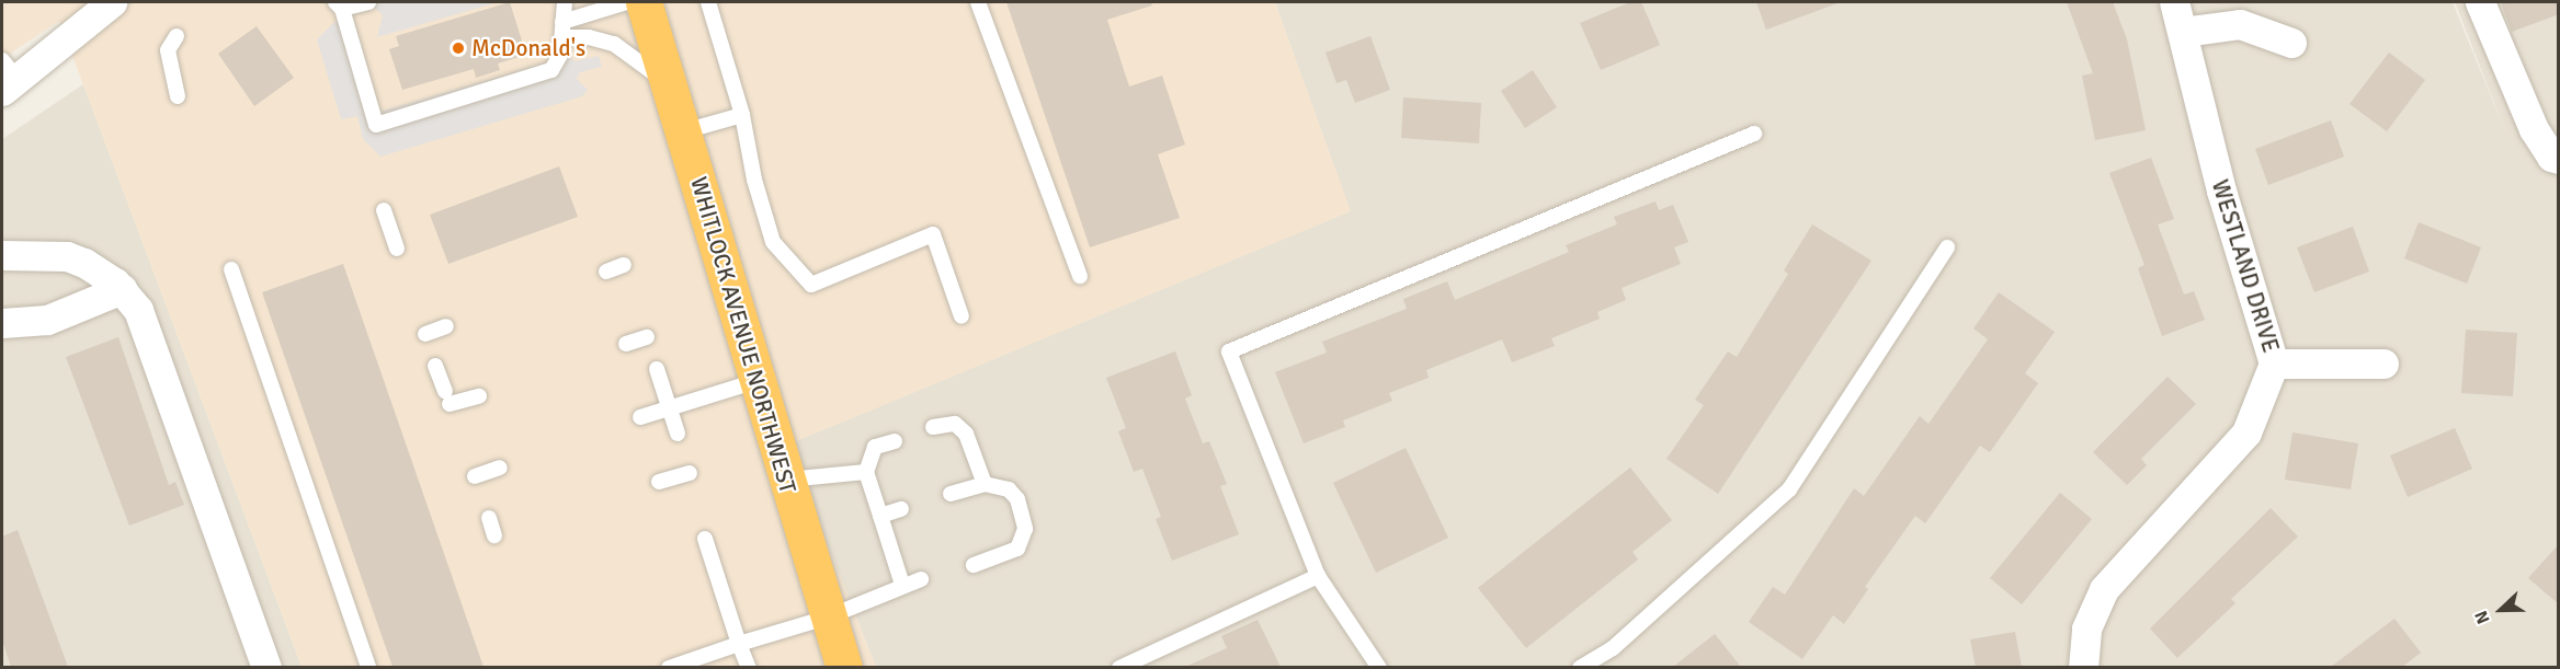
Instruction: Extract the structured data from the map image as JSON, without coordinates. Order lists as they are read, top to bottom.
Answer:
{
  "streets": {
    "highway": ["WHITLOCK AVENUE NORTHWEST"],
    "street": ["WESTLAND DRIVE"]
  },
  "places": ["McDonald's"],
  "north": "left"
}
